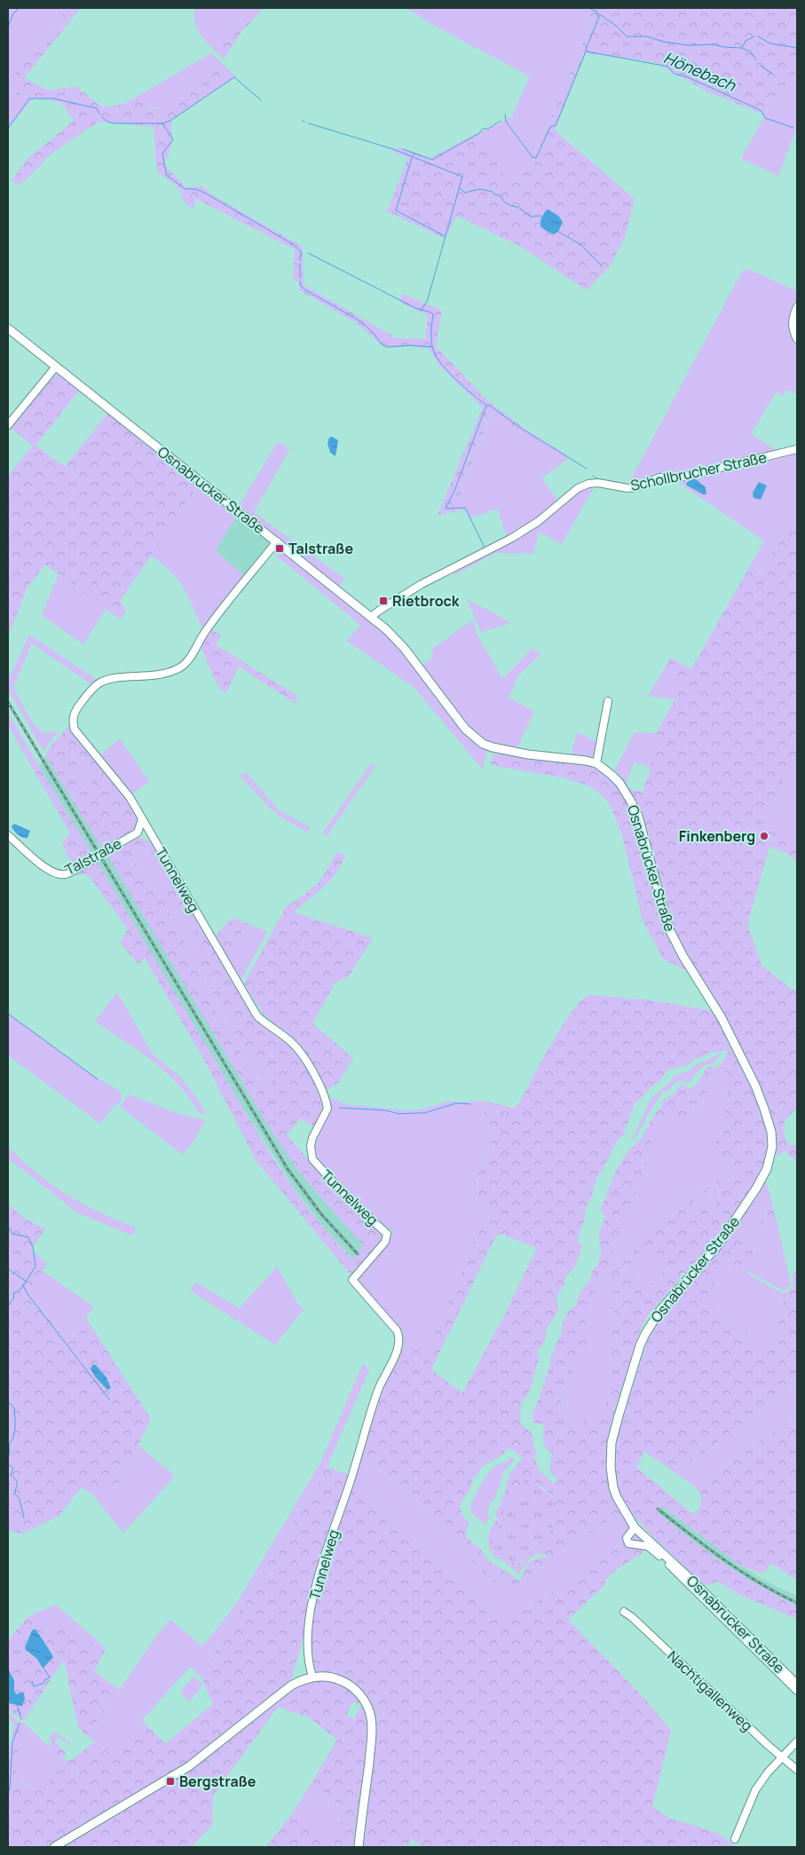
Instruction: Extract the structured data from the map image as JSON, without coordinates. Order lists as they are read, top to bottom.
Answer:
{
  "streets": {
    "main road": ["Osnabrücker Straße"],
    "street": [
      "Schollbrucher Straße",
      "Talstraße",
      "Tunnelweg",
      "Nachtigallenweg"
    ]
  },
  "crossings": [
    ["Schollbrucher Straße", "Osnabrücker Straße"],
    ["Talstraße", "Tunnelweg"]
  ],
  "water": ["Hönebach"],
  "places": {
    "transit": ["Talstraße", "Rietbrock", "Bergstraße"],
    "other": ["Finkenberg"]
  }
}
